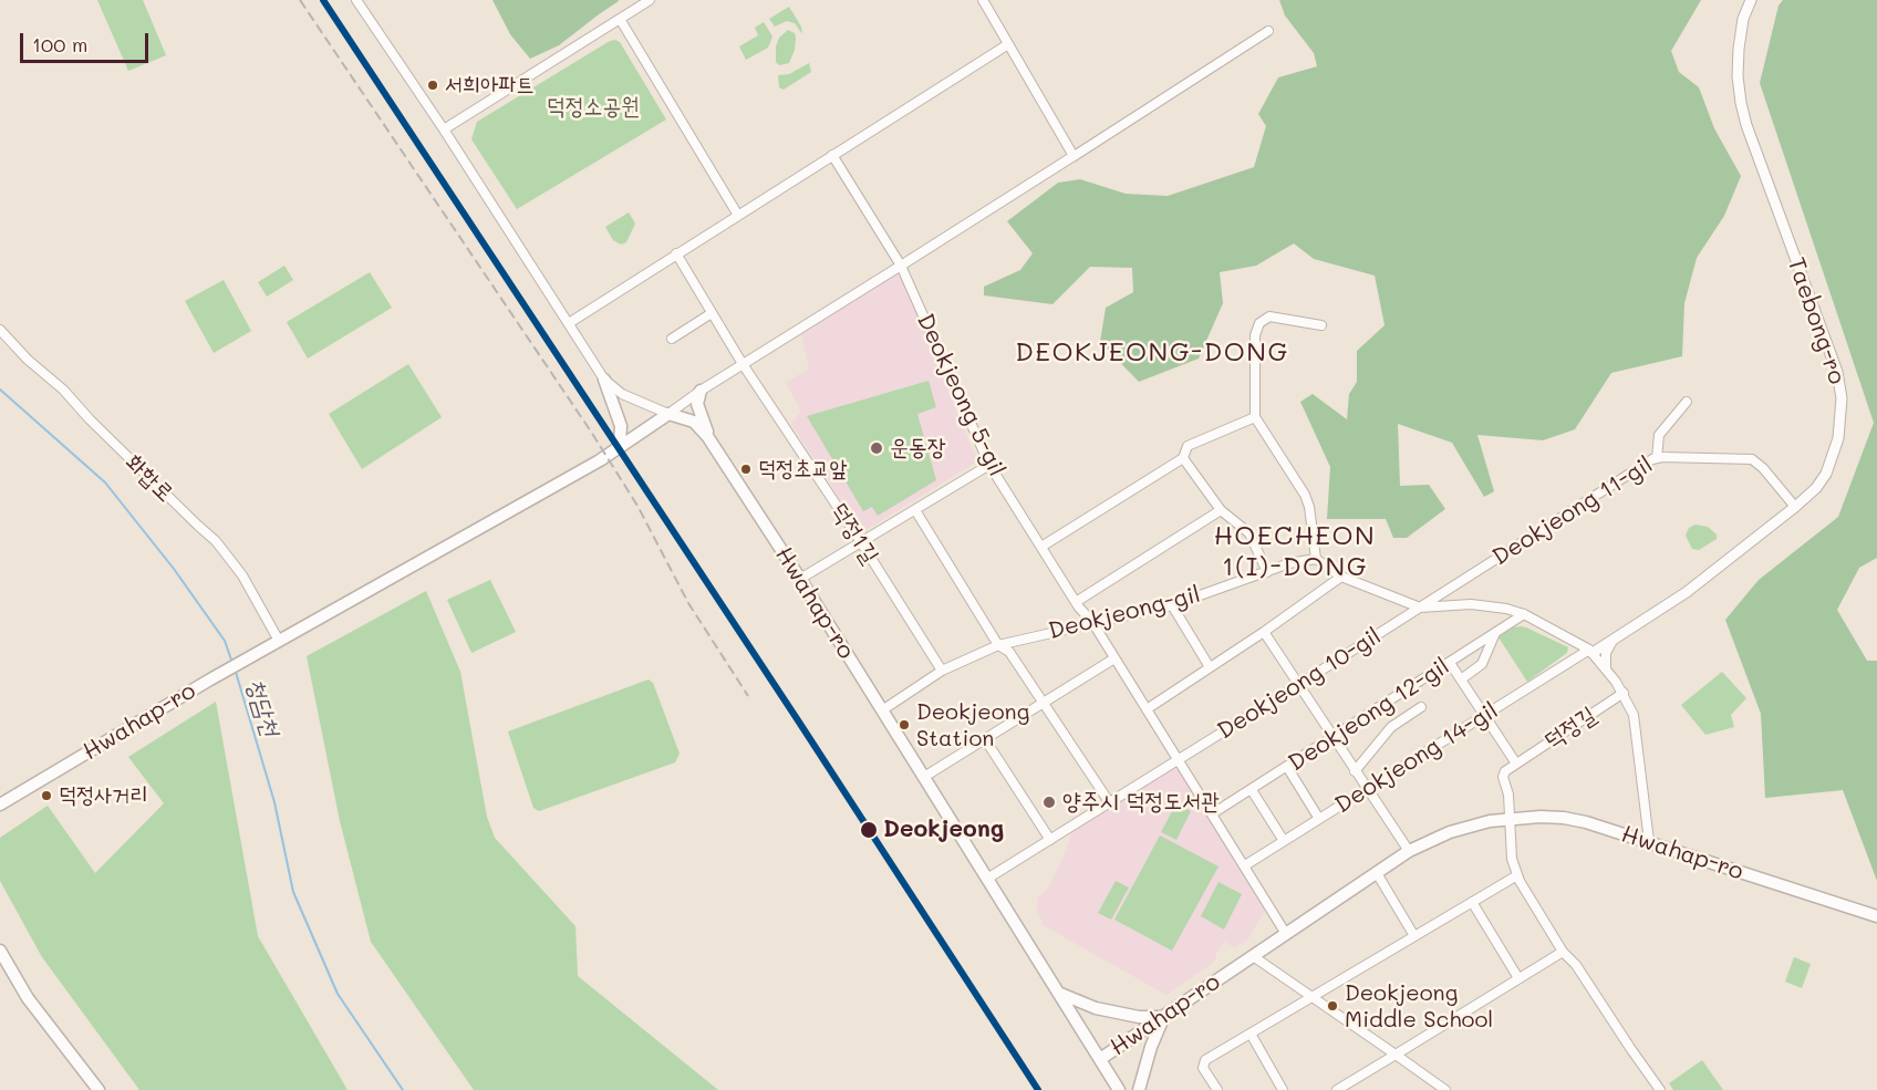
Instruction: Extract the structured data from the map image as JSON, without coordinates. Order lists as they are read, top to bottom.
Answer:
{
  "streets": {
    "main road": ["Hwahap-ro"],
    "street": [
      "Taebong-ro",
      "Deokjeong 5-gil",
      "화합로",
      "Deokjeong 11-gil",
      "덕정1길",
      "Deokjeong-gil",
      "Deokjeong 10-gil",
      "Deokjeong 12-gil",
      "덕정길",
      "Deokjeong 14-gil"
    ]
  },
  "crossings": [
    ["Taebong-ro", "Deokjeong 11-gil"],
    ["Taebong-ro", "Deokjeong 14-gil"],
    ["Deokjeong 5-gil", "Hwahap-ro"],
    ["Deokjeong 5-gil", "Deokjeong-gil"],
    ["Deokjeong 5-gil", "Deokjeong 10-gil"],
    ["Deokjeong 5-gil", "Deokjeong 12-gil"],
    ["Deokjeong 5-gil", "Deokjeong 14-gil"],
    ["화합로", "Hwahap-ro"],
    ["Deokjeong 11-gil", "Deokjeong 10-gil"],
    ["덕정1길", "Deokjeong-gil"],
    ["Hwahap-ro", "Deokjeong-gil"],
    ["Hwahap-ro", "Deokjeong 10-gil"]
  ],
  "districts": ["DEOKJEONG-DONG", "HOECHEON 1(I)-DONG"],
  "water": ["청담천"],
  "parks": ["덕정소공원"],
  "places": [
    "서희아파트",
    "운동장",
    "덕정초교앞",
    "Deokjeong Station",
    "덕정사거리",
    "양주시 덕정도서관",
    "Deokjeong",
    "Deokjeong Middle School"
  ],
  "scale_bar": "100 m"
}
